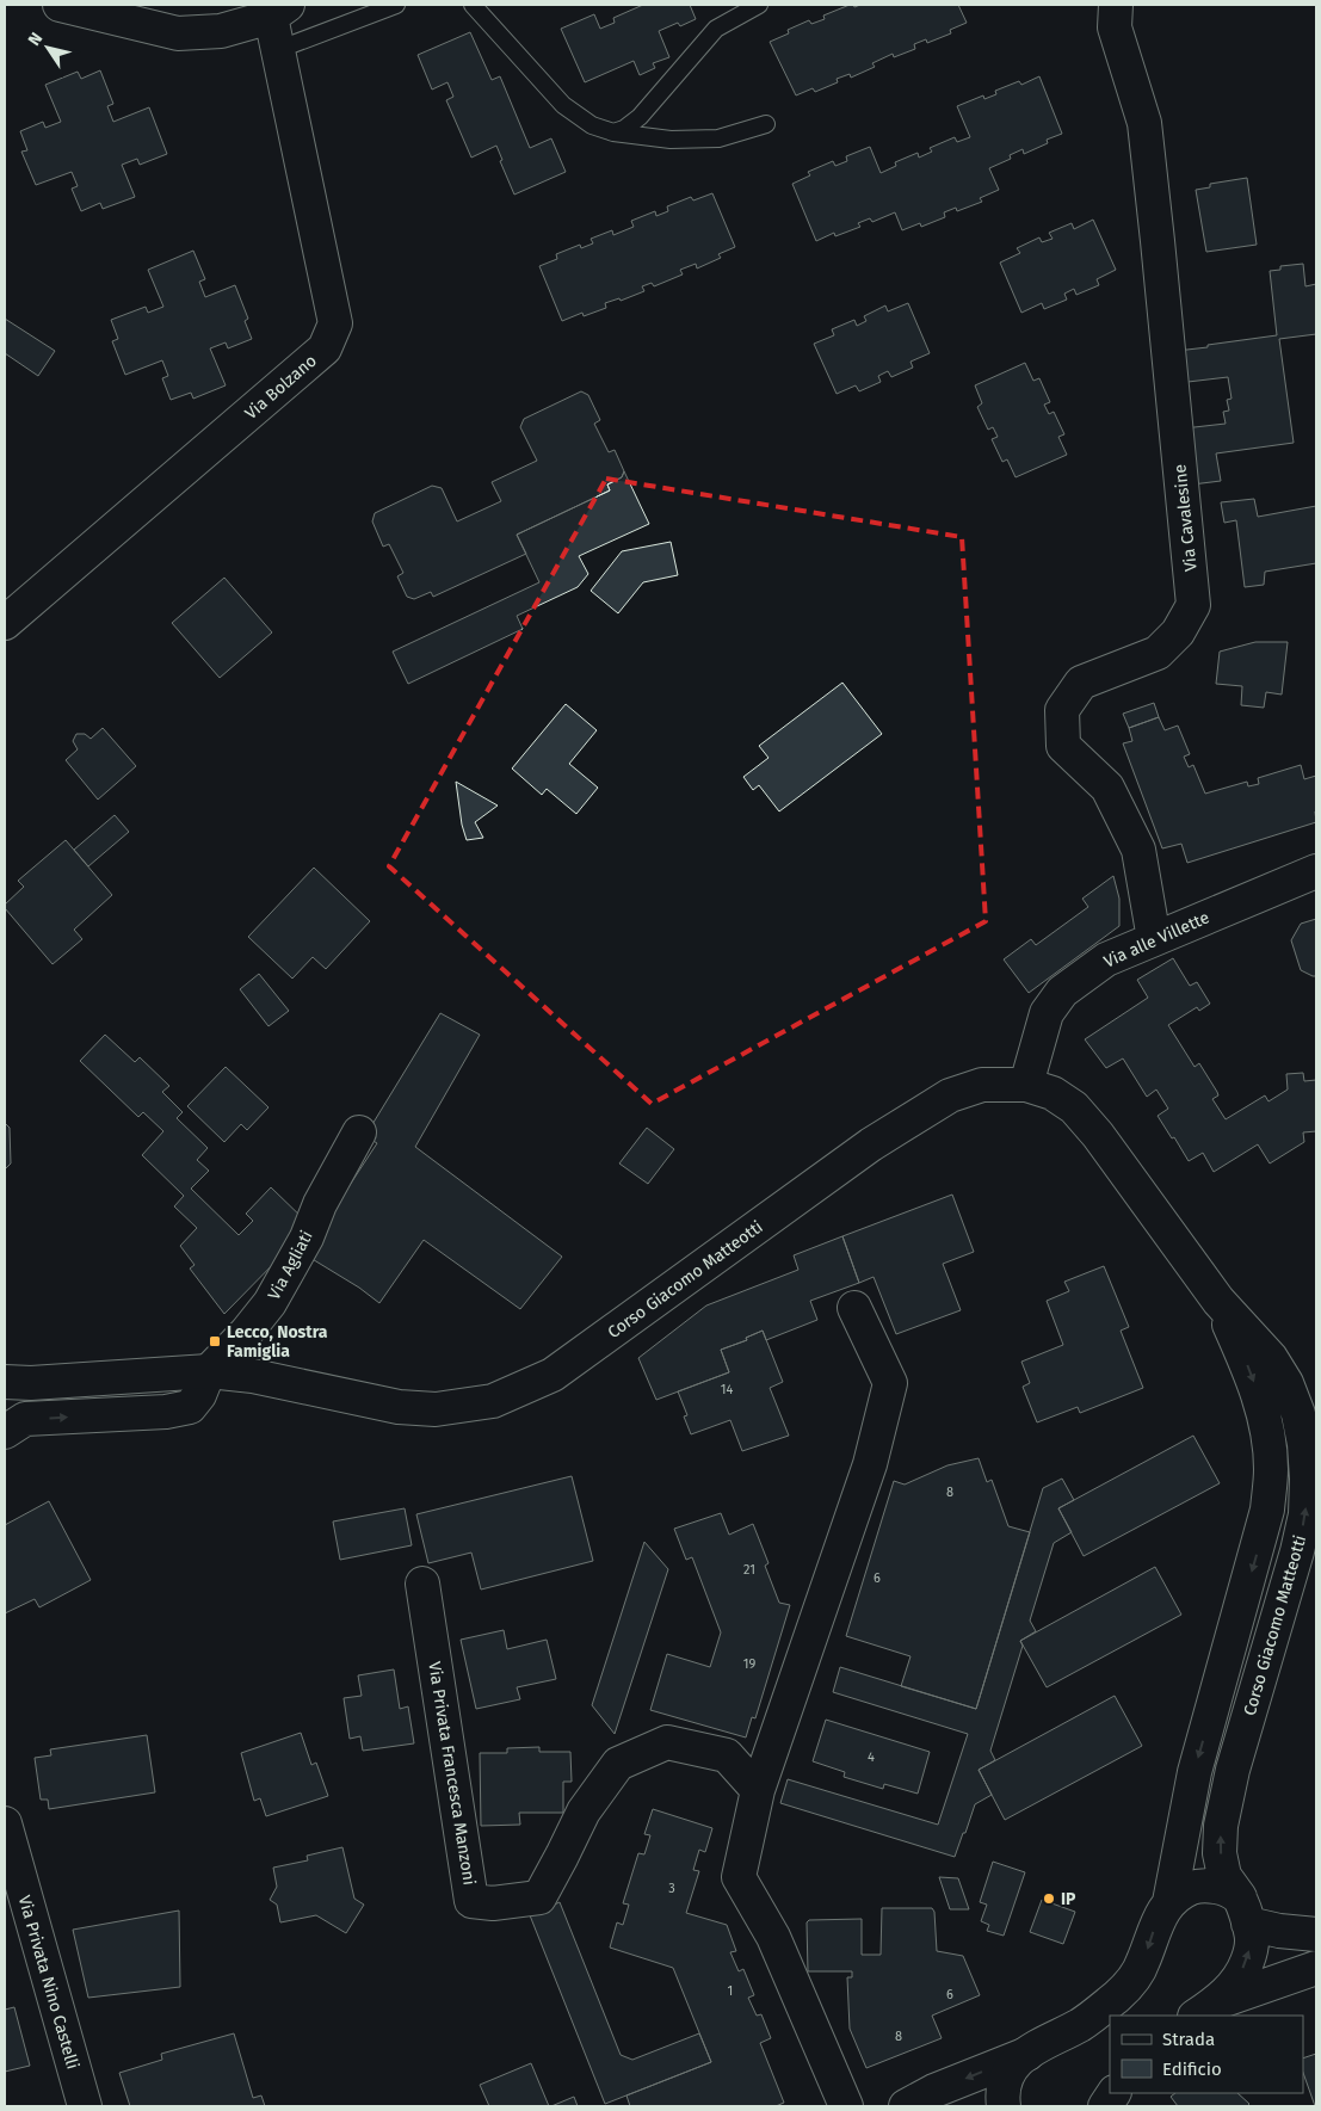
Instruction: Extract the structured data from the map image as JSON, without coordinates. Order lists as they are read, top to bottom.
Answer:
{
  "streets": {
    "street": [
      "Via Bolzano",
      "Via Cavalesine",
      "Via alle Villette",
      "Via Agliati",
      "Corso Giacomo Matteotti",
      "Via Privata Francesca Manzoni",
      "Via Privata Nino Castelli"
    ]
  },
  "crossings": [
    ["Via Cavalesine", "Via alle Villette"],
    ["Via alle Villette", "Corso Giacomo Matteotti"],
    ["Via Agliati", "Corso Giacomo Matteotti"]
  ],
  "one_way": ["Via Agliati"],
  "places": {
    "transit": ["Lecco, Nostra Famiglia"],
    "other": ["IP"]
  },
  "house_numbers": [
    "14",
    "8",
    "21",
    "6",
    "19",
    "4",
    "3",
    "1",
    "6",
    "8"
  ],
  "legend": ["Strada", "Edificio"],
  "north": "top left"
}
